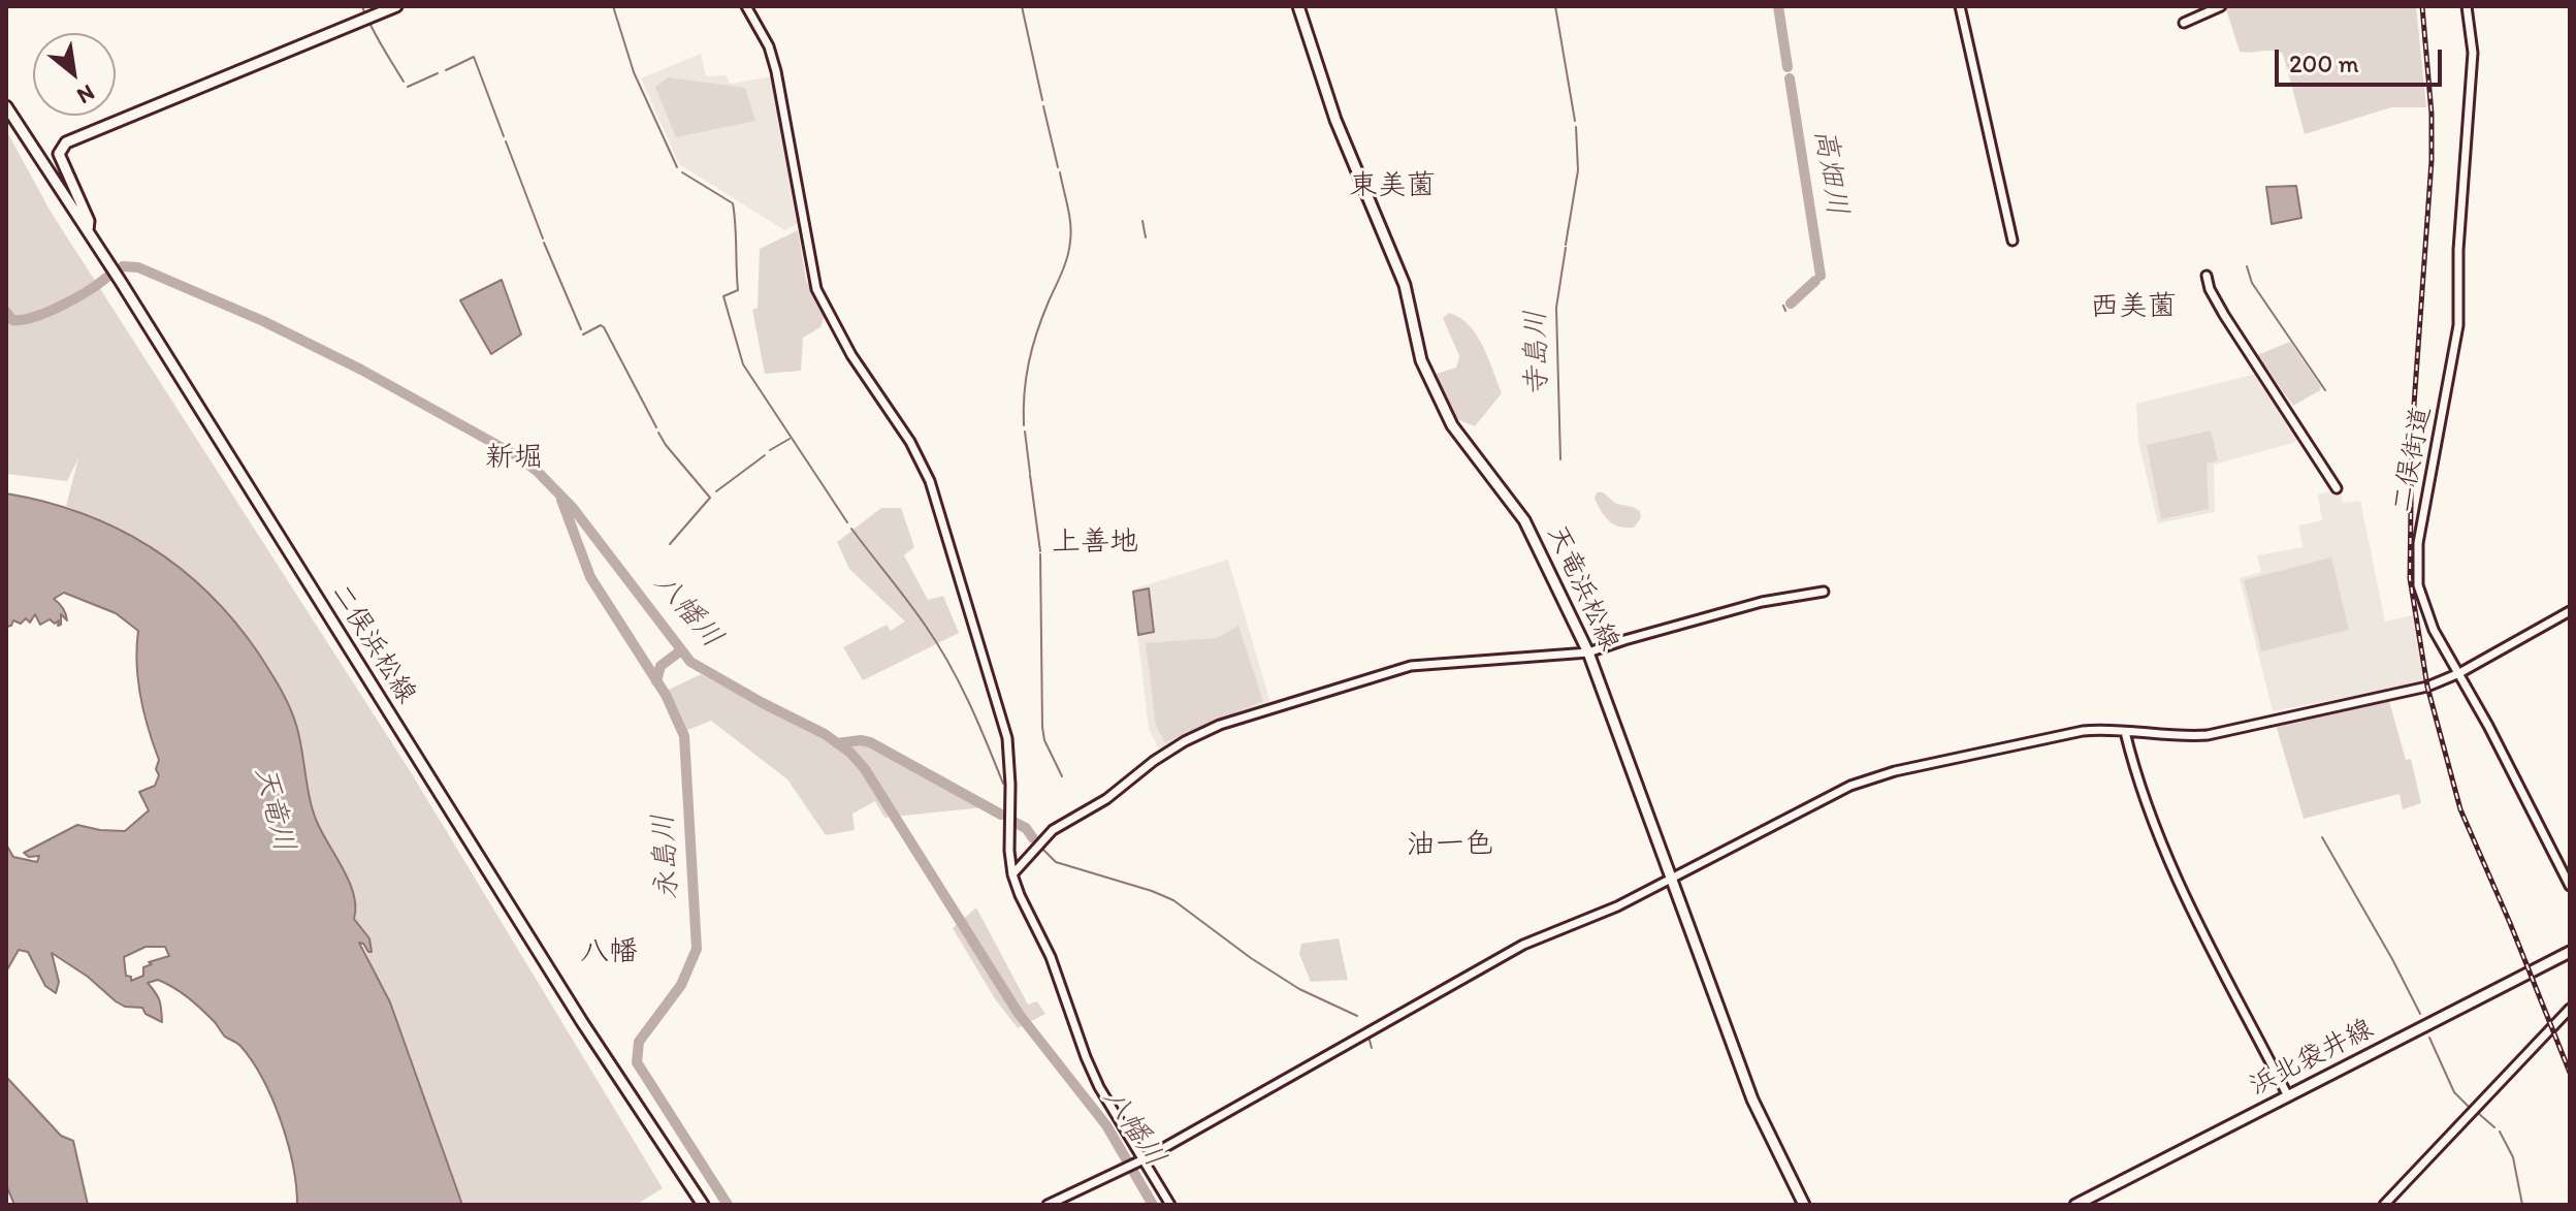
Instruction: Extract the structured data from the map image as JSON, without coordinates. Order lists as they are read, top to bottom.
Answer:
{
  "streets": {
    "main road": ["天竜浜松線", "二俣浜松線", "浜北袋井線"],
    "street": ["二俣街道"]
  },
  "districts": [
    "東美薗",
    "西美薗",
    "新堀",
    "上善地",
    "油一色",
    "八幡"
  ],
  "water": [
    "高畑川",
    "寺島川",
    "八幡川",
    "天竜川",
    "永島川"
  ],
  "scale_bar": "200 m",
  "north": "bottom right"
}
